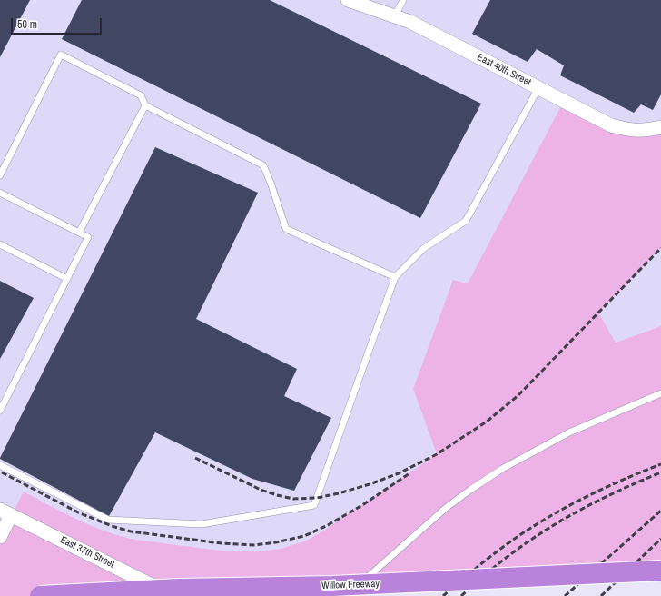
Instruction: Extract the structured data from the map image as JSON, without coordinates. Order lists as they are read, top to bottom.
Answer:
{
  "streets": {
    "highway": ["Willow Freeway"],
    "street": ["East 40th Street", "East 37th Street"]
  },
  "scale_bar": "50 m"
}
